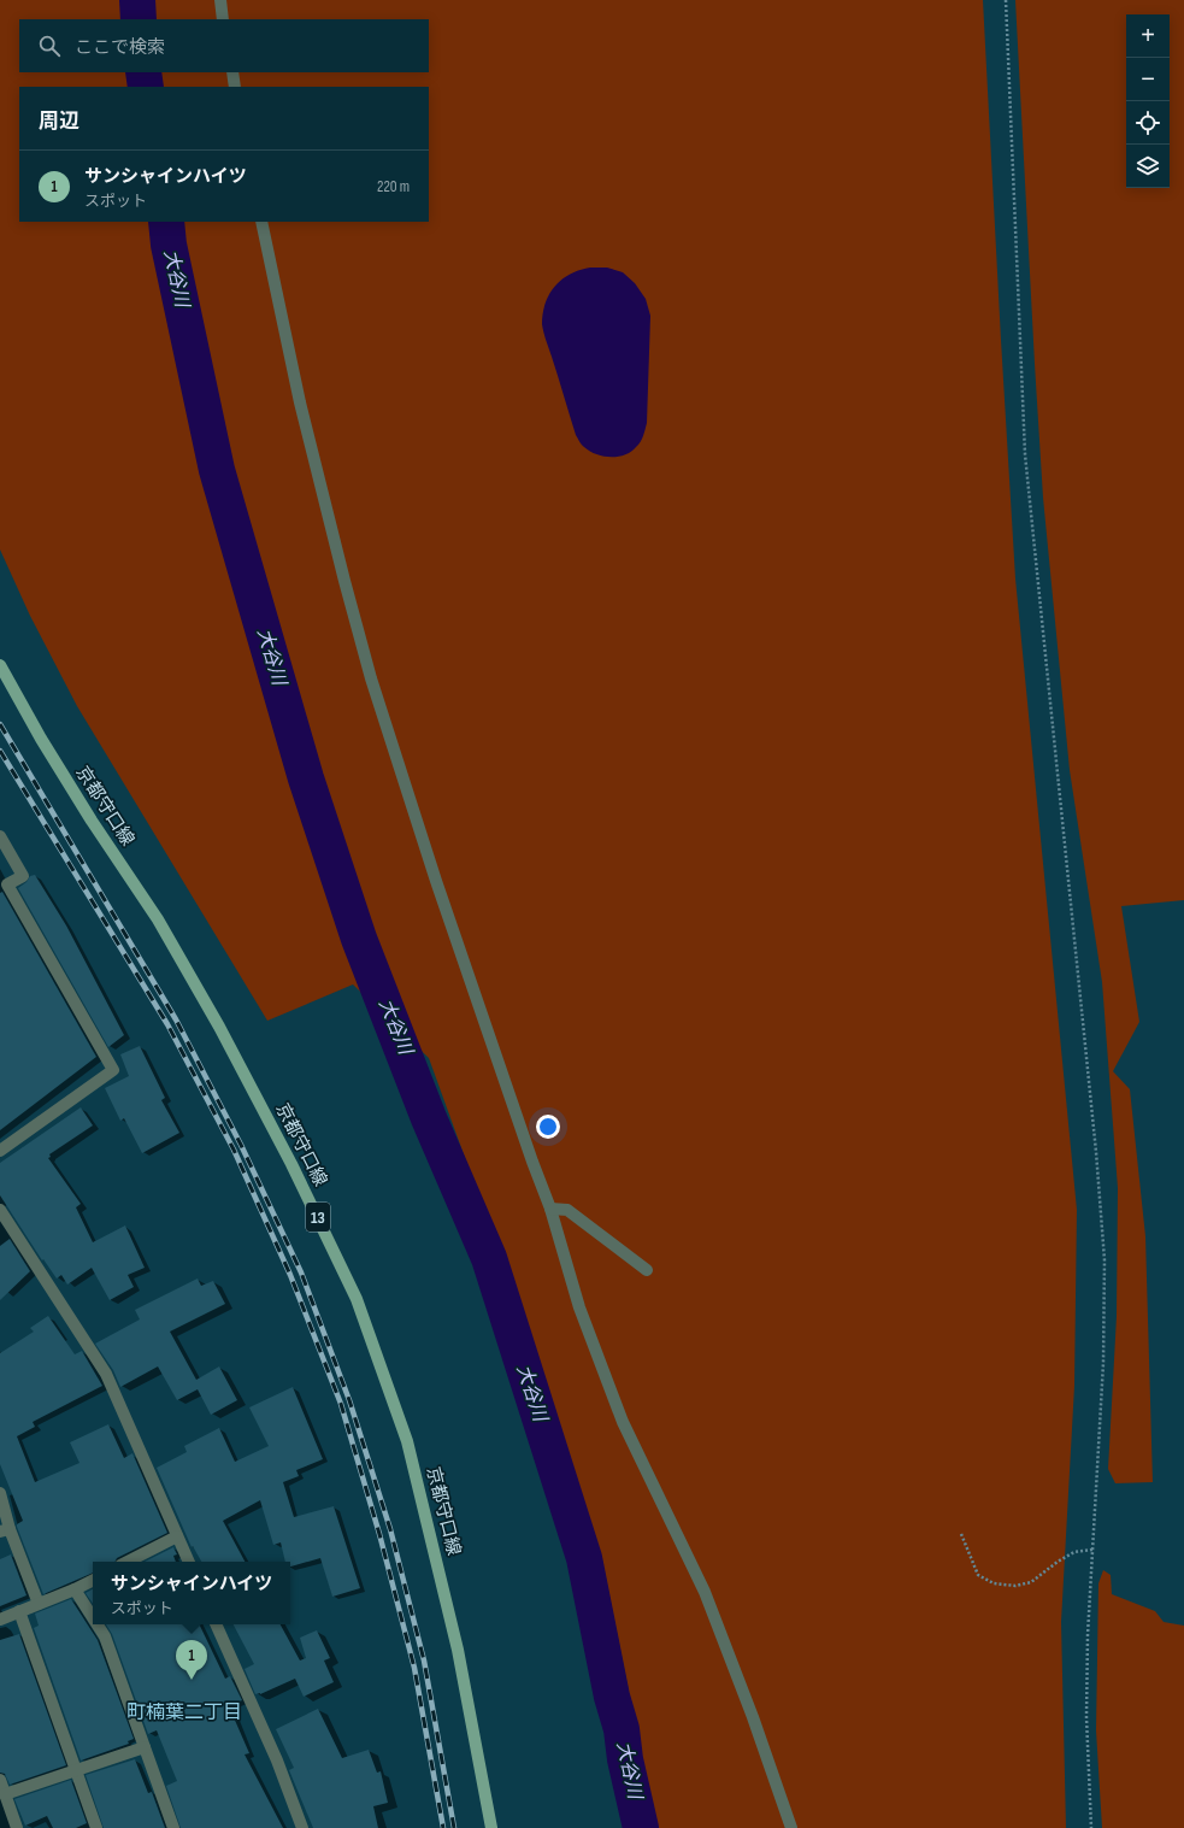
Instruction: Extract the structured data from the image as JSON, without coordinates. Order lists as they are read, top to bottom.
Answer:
{
  "streets": {
    "main road": ["京都守口線", "13"]
  },
  "districts": ["町楠葉二丁目"],
  "water": ["大谷川"],
  "page": {
    "map_buttons": ["+", "−"],
    "search": "ここで検索",
    "heading": "周辺",
    "list": [
      {
        "mark": "1",
        "name": "サンシャインハイツ",
        "note": "スポット",
        "value": "220 m"
      }
    ],
    "popup": ["サンシャインハイツ", "スポット"],
    "pins": "1"
  }
}
